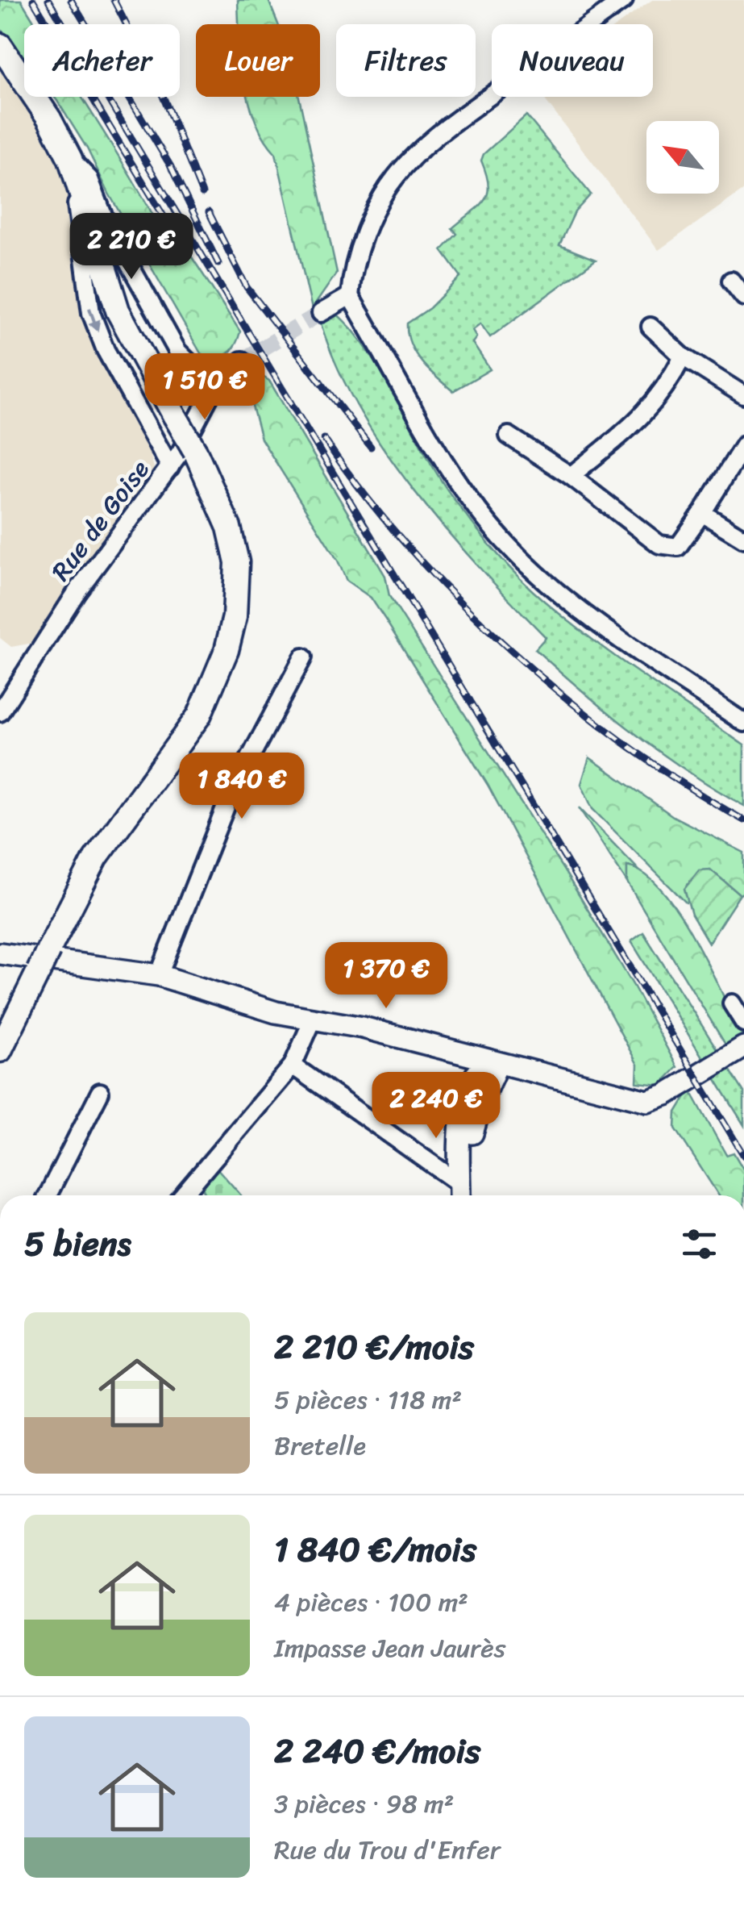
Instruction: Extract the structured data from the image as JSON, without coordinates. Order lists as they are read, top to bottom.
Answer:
{
  "streets": {
    "street": ["Rue de Goise"]
  },
  "north": "top left",
  "page": {
    "chip": [
      "Acheter",
      "Louer",
      "Filtres",
      "Nouveau"
    ],
    "price": [
      "2 210 €",
      "1 510 €",
      "1 840 €",
      "1 370 €",
      "2 240 €"
    ],
    "heading": "5 biens",
    "list": [
      {
        "name": "2 210 €/mois",
        "note": "5 pièces · 118 m² · Bretelle"
      },
      {
        "name": "1 840 €/mois",
        "note": "4 pièces · 100 m² · Impasse Jean Jaurès"
      },
      {
        "name": "2 240 €/mois",
        "note": "3 pièces · 98 m² · Rue du Trou d'Enfer"
      }
    ]
  }
}
